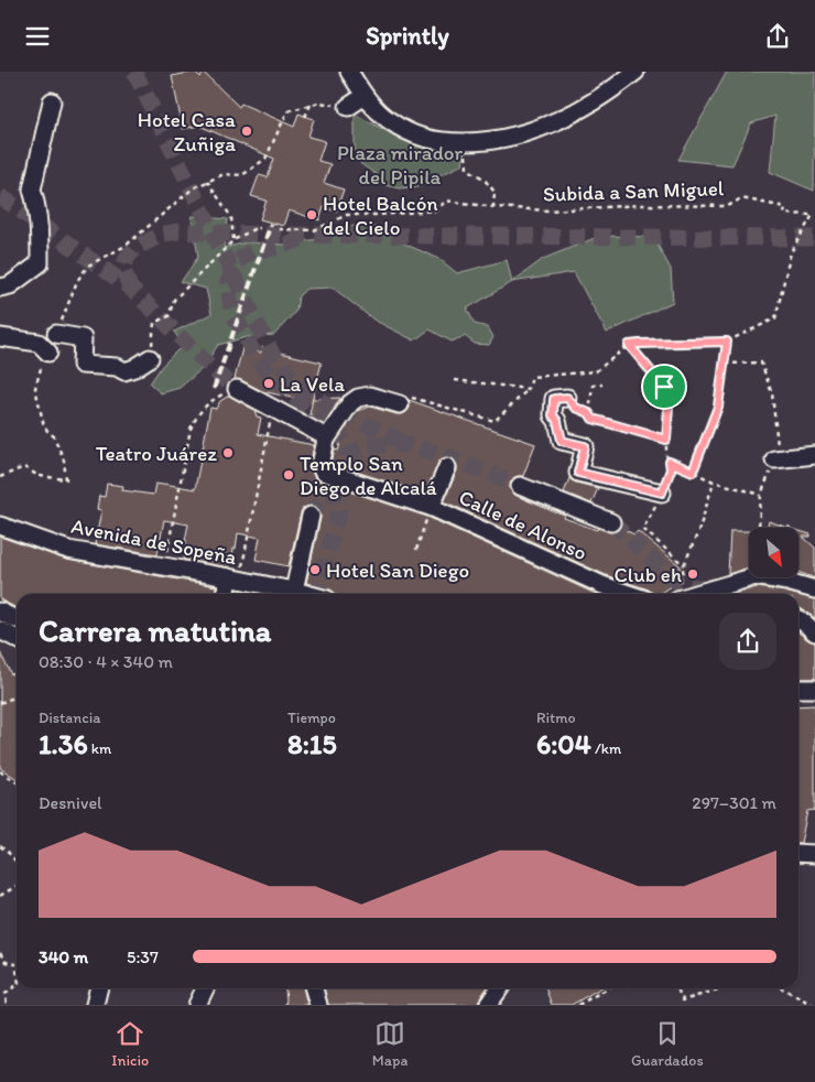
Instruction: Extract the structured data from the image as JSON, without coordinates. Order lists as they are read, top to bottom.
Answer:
{
  "streets": {
    "street": ["Calle de Alonso", "Avenida de Sopeña"],
    "path": ["Subida a San Miguel"]
  },
  "parks": ["Plaza mirador del Pipila"],
  "places": [
    "Hotel Casa Zuñiga",
    "Hotel Balcón del Cielo",
    "La Vela",
    "Teatro Juárez",
    "Templo San Diego de Alcalá",
    "Hotel San Diego",
    "Club eh"
  ],
  "north": "bottom right",
  "page": {
    "header": "Sprintly",
    "heading": ["Carrera matutina", "08:30 · 4 × 340 m"],
    "stats": [
      ["Distancia", "1.36 km"],
      ["Tiempo", "8:15"],
      ["Ritmo", "6:04 /km"]
    ],
    "chart": ["Desnivel", "297–301 m"],
    "list": [
      {
        "name": "340 m",
        "note": "5:37"
      }
    ],
    "tabs": ["Inicio", "Mapa", "Guardados"]
  }
}
